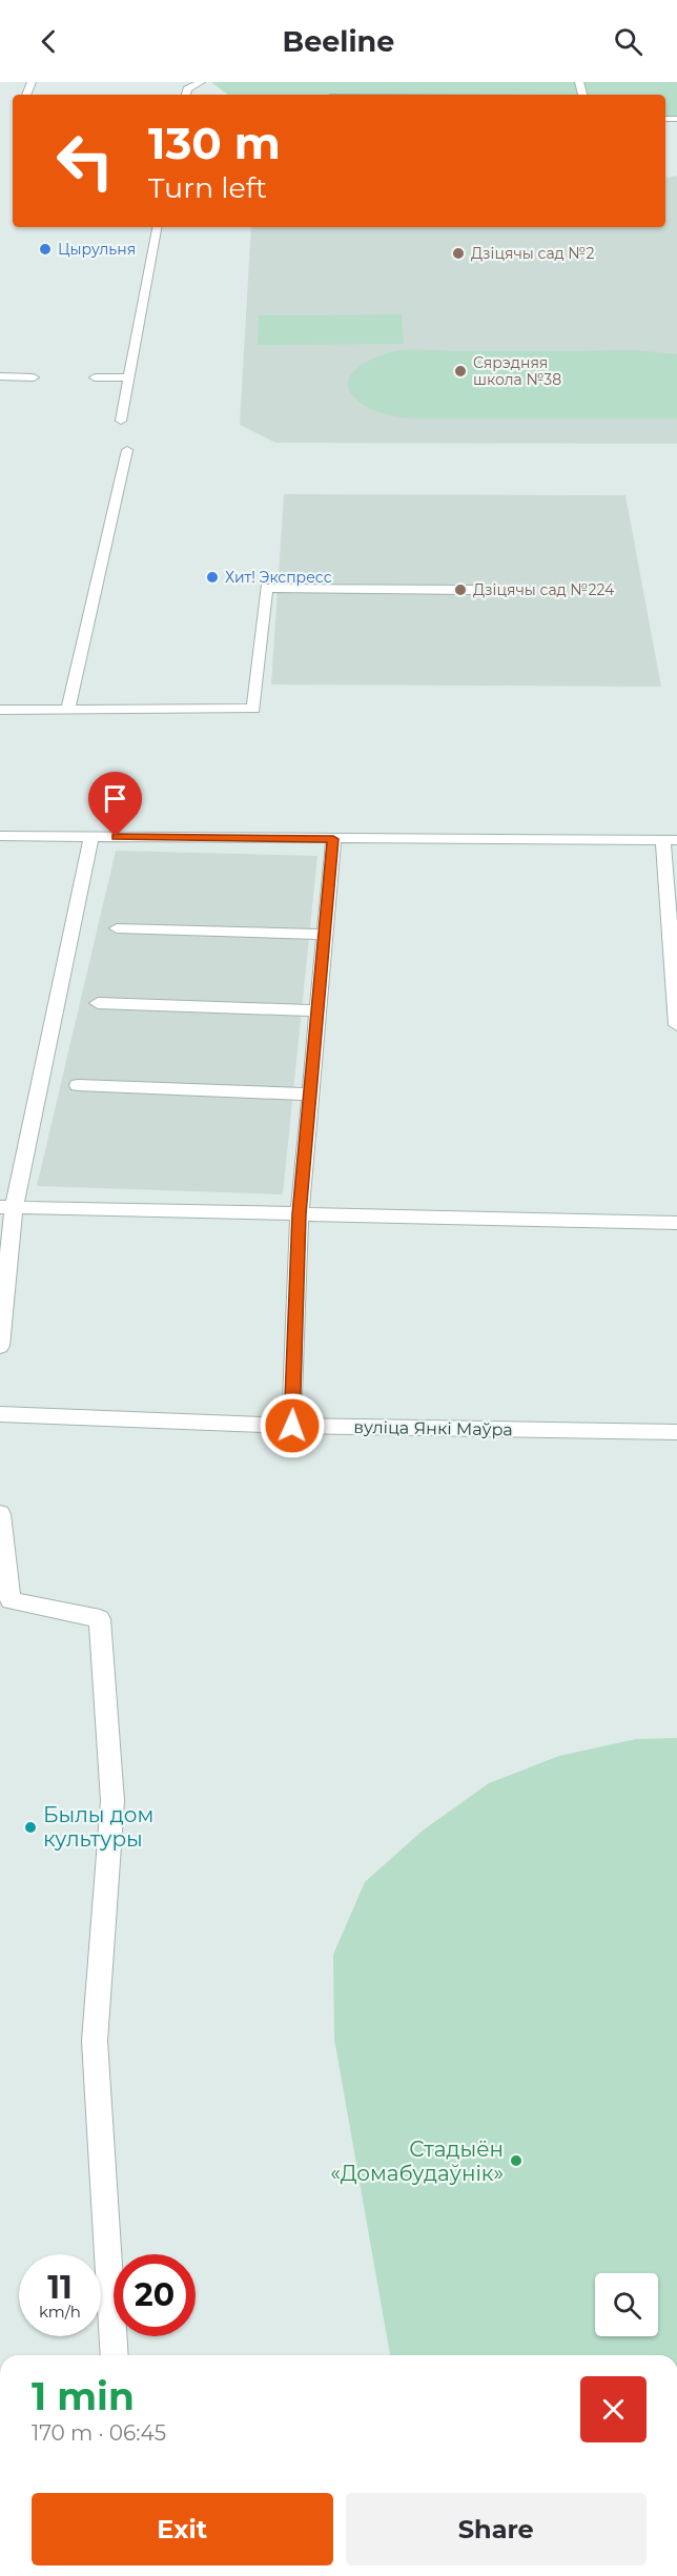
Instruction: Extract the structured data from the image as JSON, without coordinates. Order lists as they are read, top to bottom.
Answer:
{
  "streets": {
    "street": ["вуліца Янкі Маўра"]
  },
  "places": [
    "Цырульня",
    "Дзіцячы сад №2",
    "Сярэдняя школа №38",
    "Хит! Экспресс",
    "Дзіцячы сад №224",
    "Былы дом культуры",
    "Стадыён «Домабудаўнік»"
  ],
  "page": {
    "header": "Beeline",
    "turn": ["130 m", "Turn left"],
    "speed": "11 km/h",
    "limit": "20",
    "heading": ["1 min", "170 m · 06:45"],
    "buttons": ["Exit", "Share"]
  }
}
